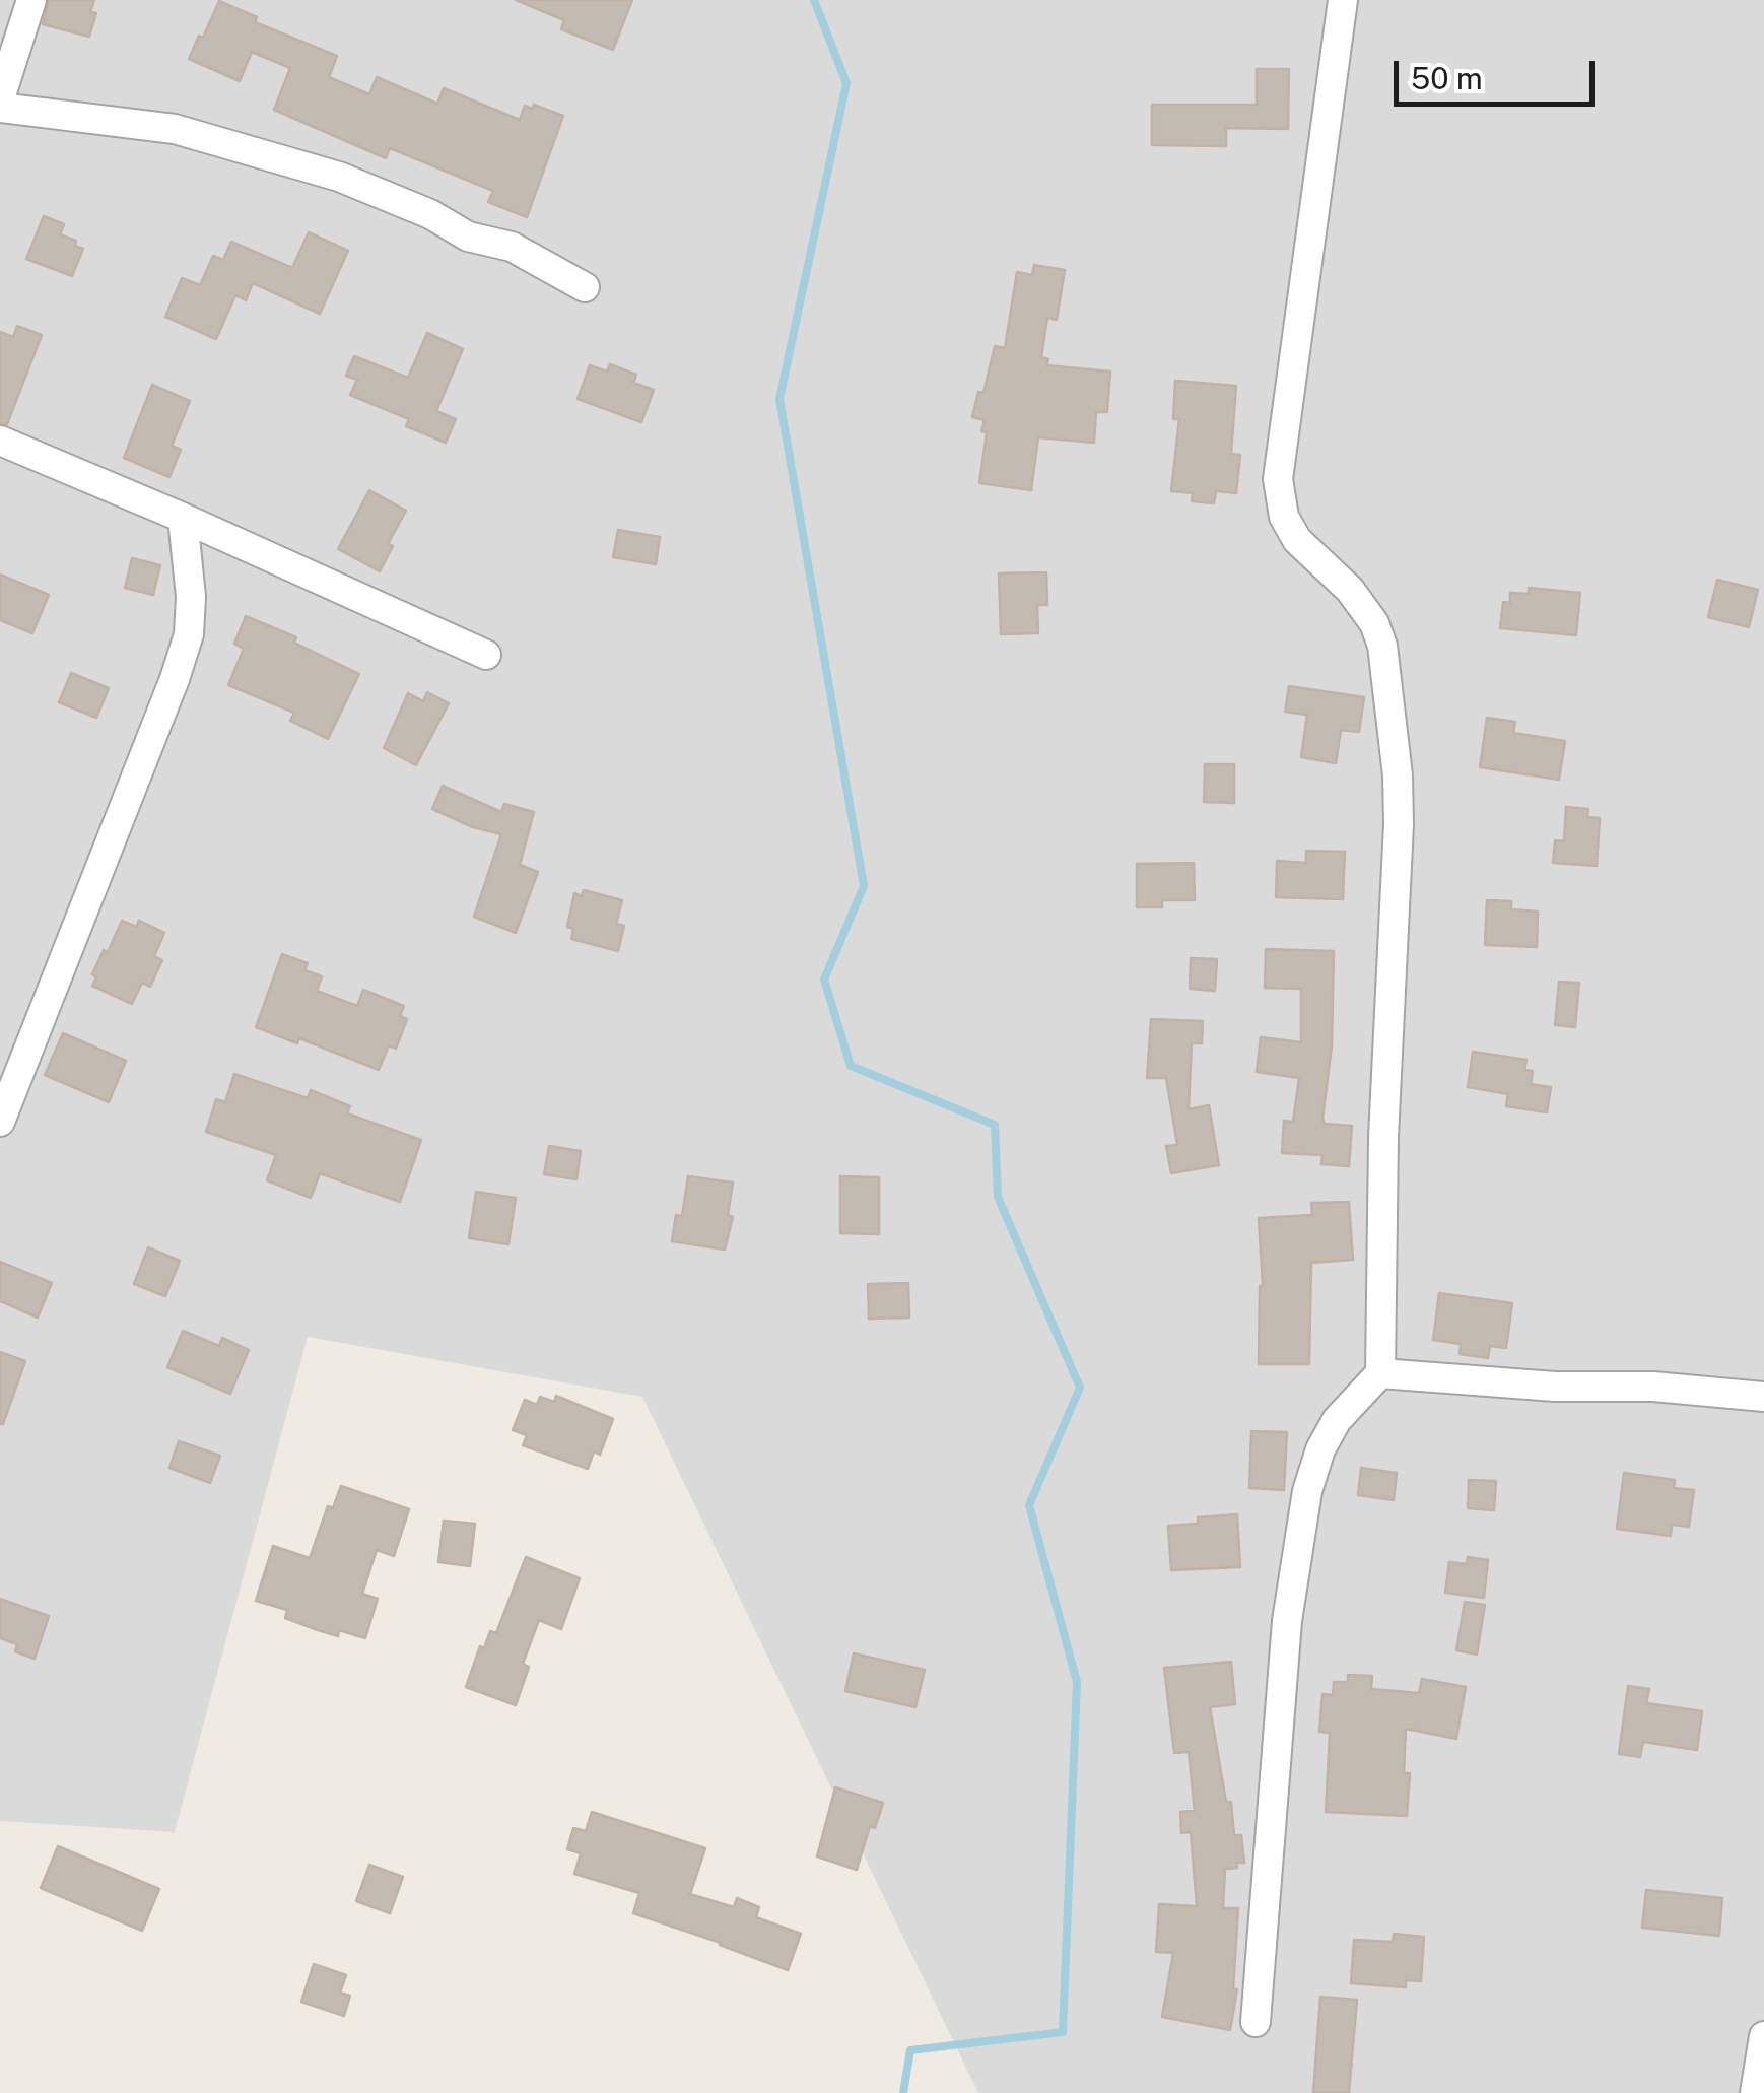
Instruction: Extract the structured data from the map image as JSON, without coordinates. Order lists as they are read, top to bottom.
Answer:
{
  "scale_bar": "50 m"
}
